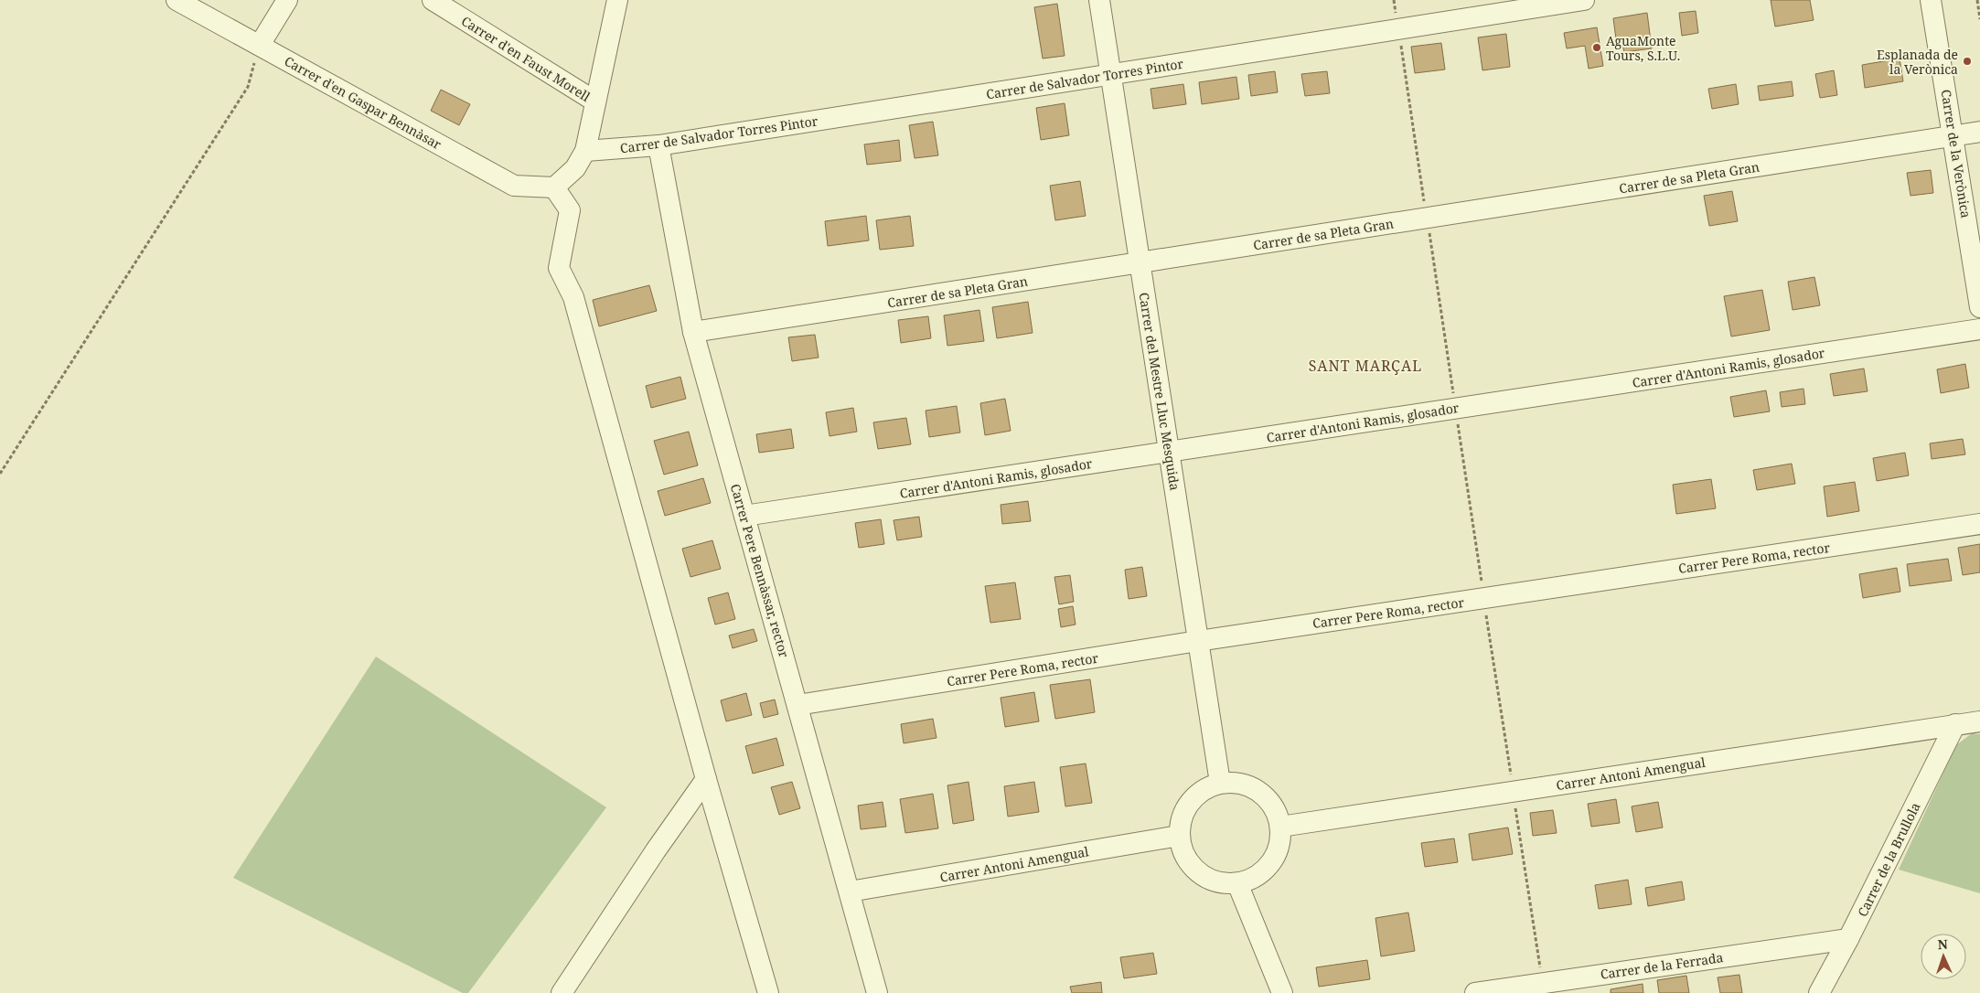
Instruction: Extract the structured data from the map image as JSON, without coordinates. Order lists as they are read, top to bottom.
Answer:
{
  "streets": {
    "street": [
      "Carrer d'en Faust Morell",
      "Carrer de Salvador Torres Pintor",
      "Carrer d'en Gaspar Bennàsar",
      "Carrer de la Verònica",
      "Carrer de sa Pleta Gran",
      "Carrer d'Antoni Ramis, glosador",
      "Carrer del Mestre Lluc Mesquida",
      "Carrer Pere Roma, rector",
      "Carrer Pere Bennàssar, rector",
      "Carrer Antoni Amengual",
      "Carrer de la Brullola",
      "Carrer de la Ferrada"
    ]
  },
  "crossings": [
    ["Carrer de Salvador Torres Pintor", "Carrer del Mestre Lluc Mesquida"],
    ["Carrer de Salvador Torres Pintor", "Carrer Pere Bennàssar, rector"],
    ["Carrer de la Verònica", "Carrer de sa Pleta Gran"],
    ["Carrer de sa Pleta Gran", "Carrer del Mestre Lluc Mesquida"],
    ["Carrer de sa Pleta Gran", "Carrer Pere Bennàssar, rector"],
    ["Carrer d'Antoni Ramis, glosador", "Carrer del Mestre Lluc Mesquida"],
    ["Carrer d'Antoni Ramis, glosador", "Carrer Pere Bennàssar, rector"],
    ["Carrer del Mestre Lluc Mesquida", "Carrer Pere Roma, rector"],
    ["Carrer del Mestre Lluc Mesquida", "Carrer Antoni Amengual"],
    ["Carrer Pere Roma, rector", "Carrer Pere Bennàssar, rector"],
    ["Carrer Pere Bennàssar, rector", "Carrer Antoni Amengual"],
    ["Carrer Antoni Amengual", "Carrer de la Brullola"],
    ["Carrer de la Brullola", "Carrer de la Ferrada"]
  ],
  "districts": ["SANT MARÇAL"],
  "places": ["AguaMonte Tours, S.L.U.", "Esplanada de la Verònica"],
  "north": "top"
}
